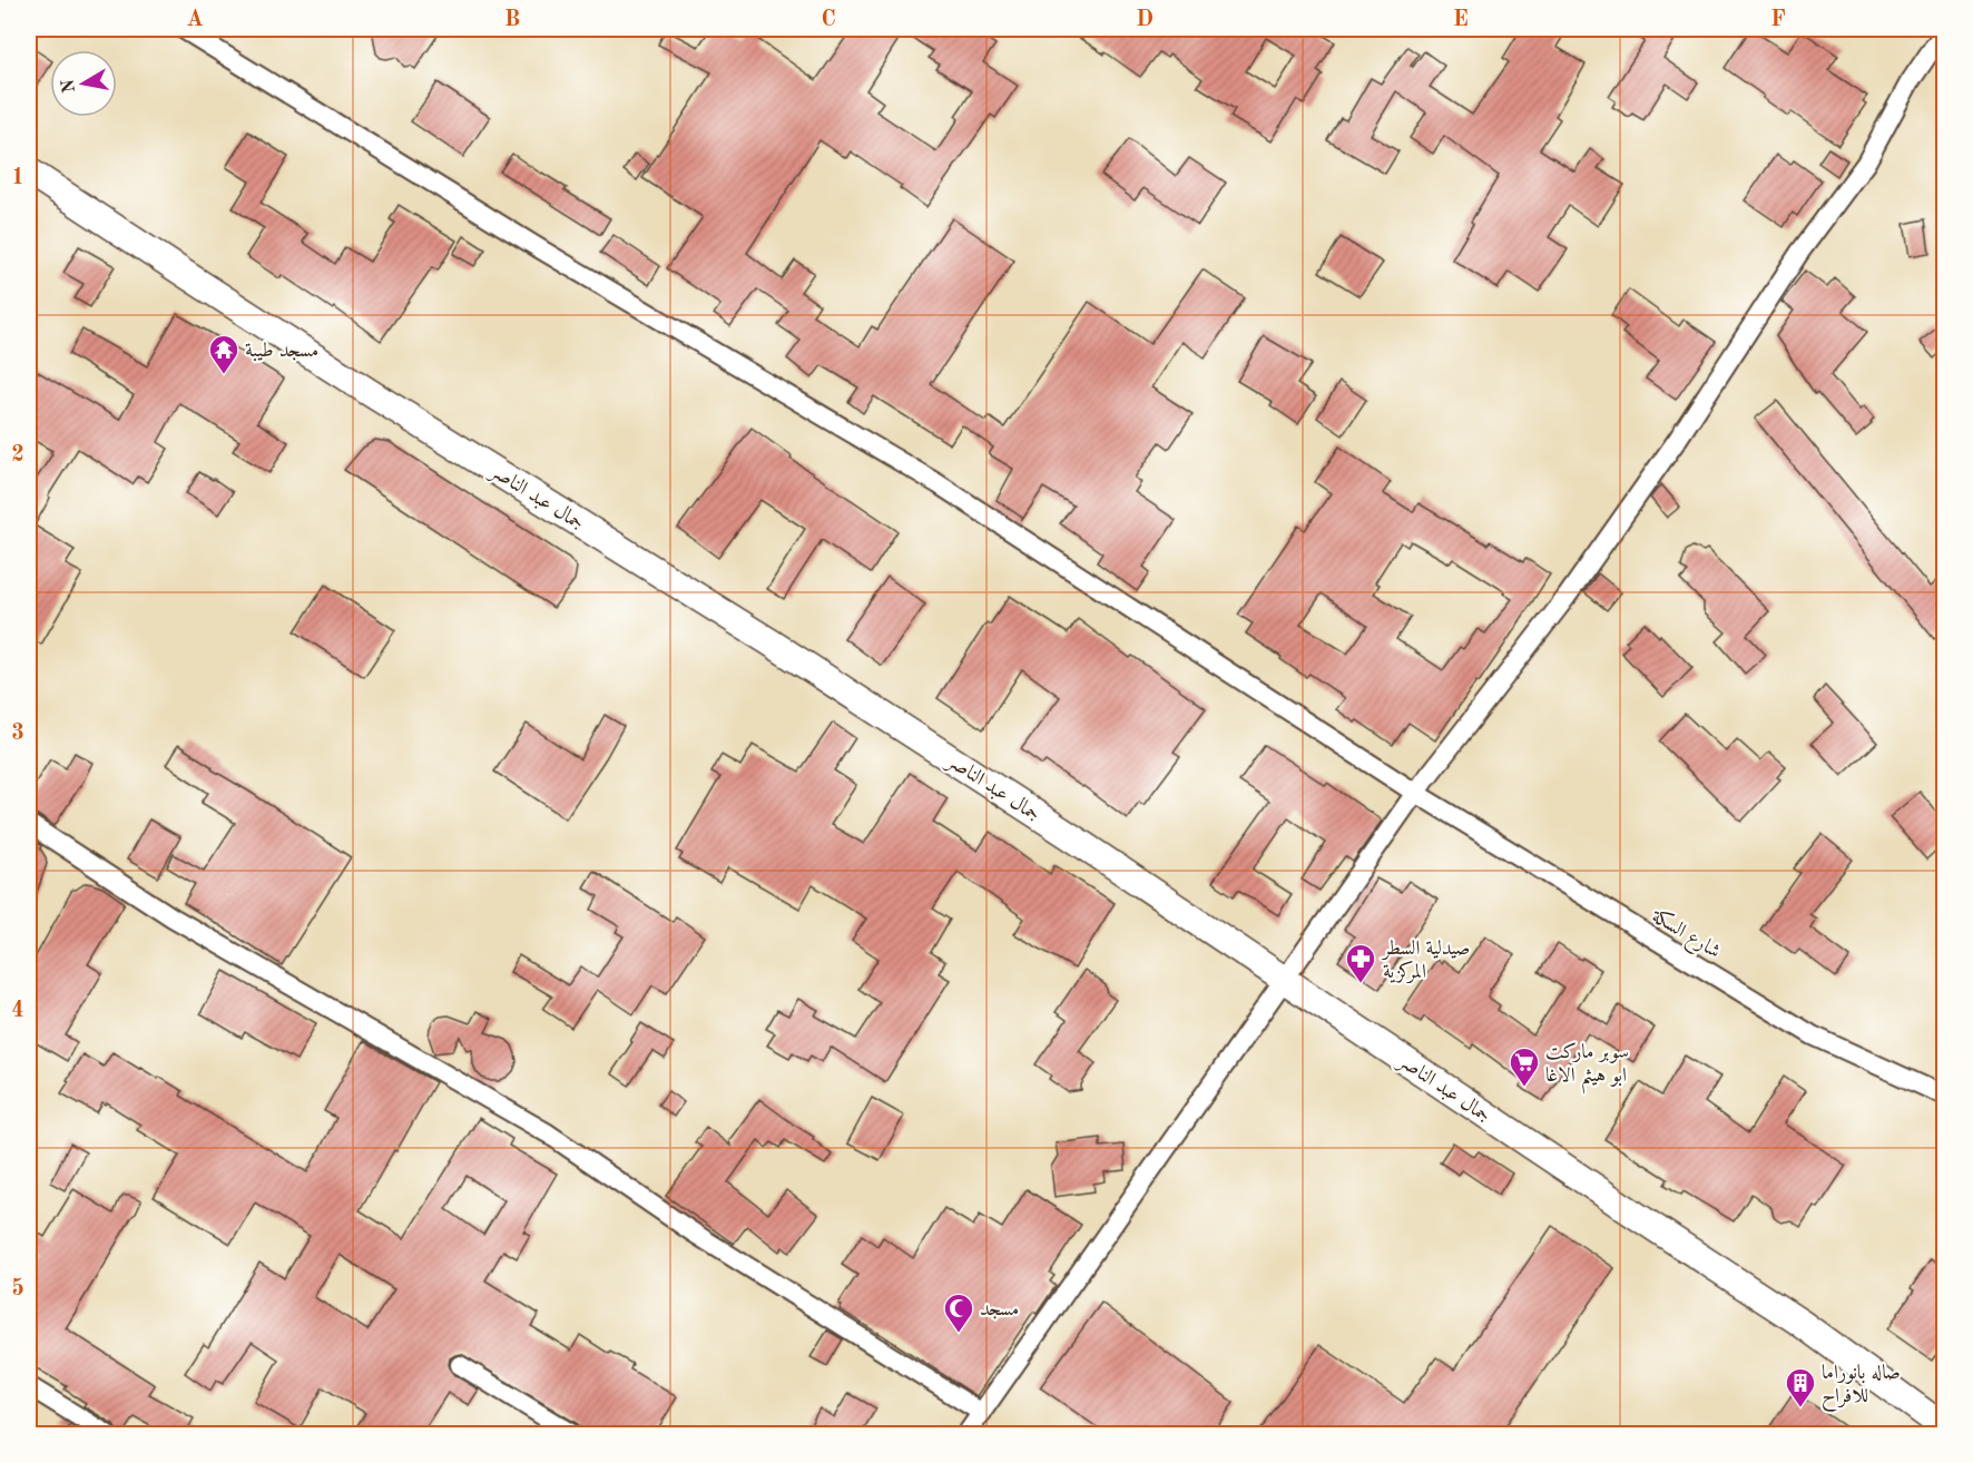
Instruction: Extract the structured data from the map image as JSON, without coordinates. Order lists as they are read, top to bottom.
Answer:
{
  "streets": {
    "main road": ["جمال عبد الناصر"],
    "street": ["شارع السكة"]
  },
  "places": {
    "temple": ["مسجد طيبة"],
    "pharmacy": ["صيدلية السطر المركزية"],
    "supermarket": ["سوبر ماركت ابو هيثم الاغا"],
    "mosque": ["مسجد"],
    "building": ["صاله بانوراما للافراح"]
  },
  "north": "left",
  "grid": {
    "columns": [
      "A",
      "B",
      "C",
      "D",
      "E",
      "F"
    ],
    "rows": [
      "1",
      "2",
      "3",
      "4",
      "5"
    ]
  }
}
